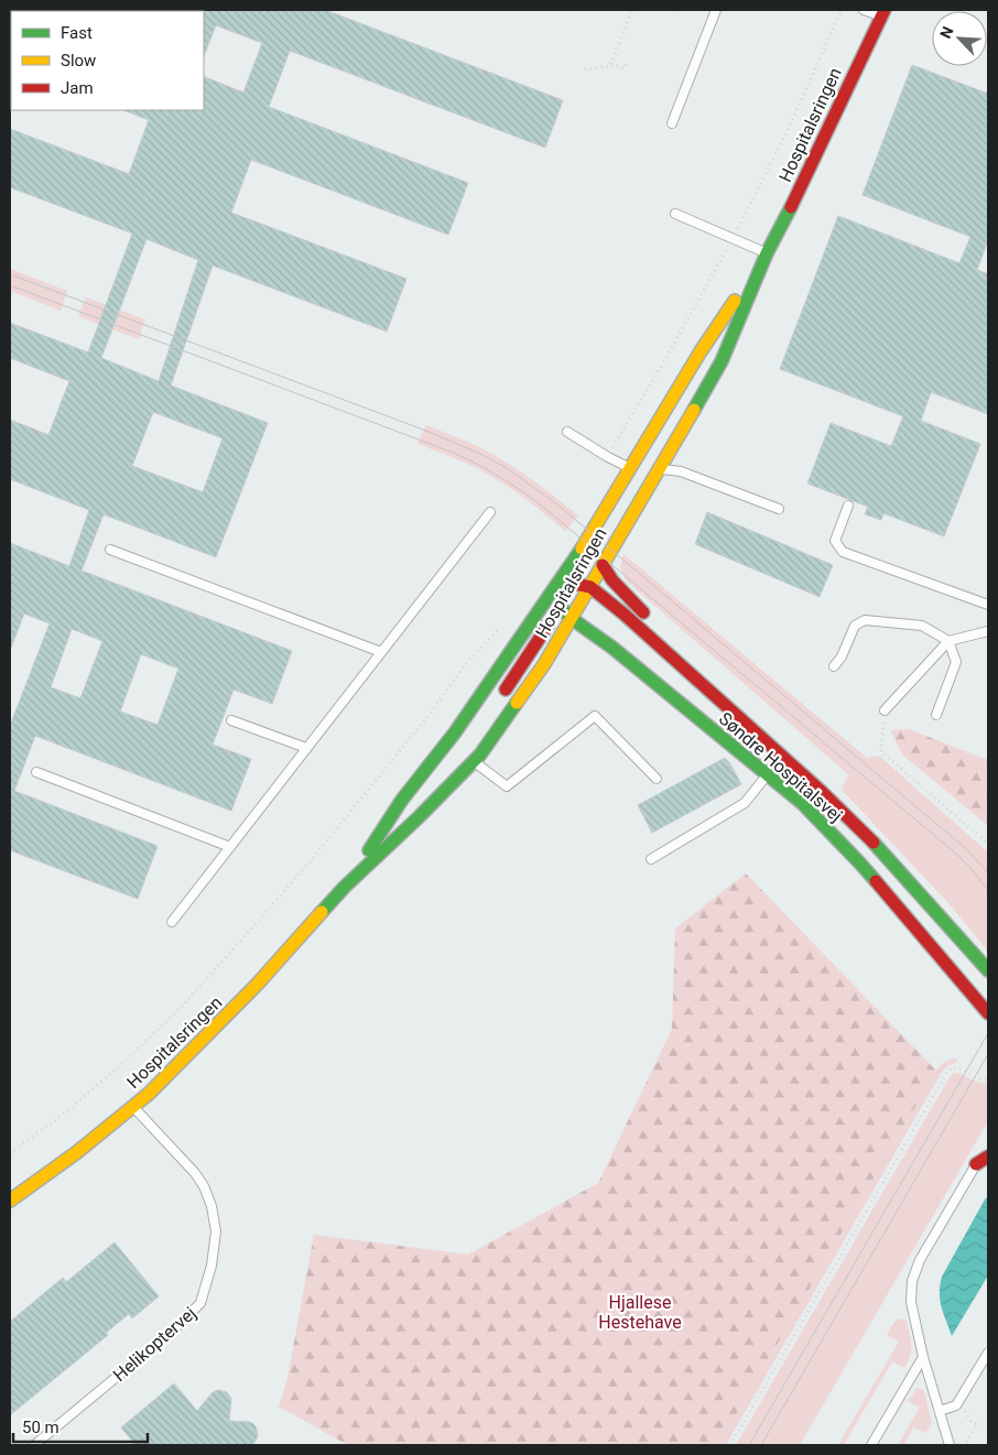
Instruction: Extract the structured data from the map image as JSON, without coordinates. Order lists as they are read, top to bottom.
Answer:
{
  "streets": {
    "street": ["Hospitalsringen", "Søndre Hospitalsvej"],
    "lane": ["Helikoptervej"]
  },
  "crossings": [
    ["Hospitalsringen", "Søndre Hospitalsvej"],
    ["Hospitalsringen", "Helikoptervej"]
  ],
  "parks": ["Hjallese Hestehave"],
  "legend": ["Fast", "Slow", "Jam"],
  "scale_bar": "50 m",
  "north": "top left"
}
